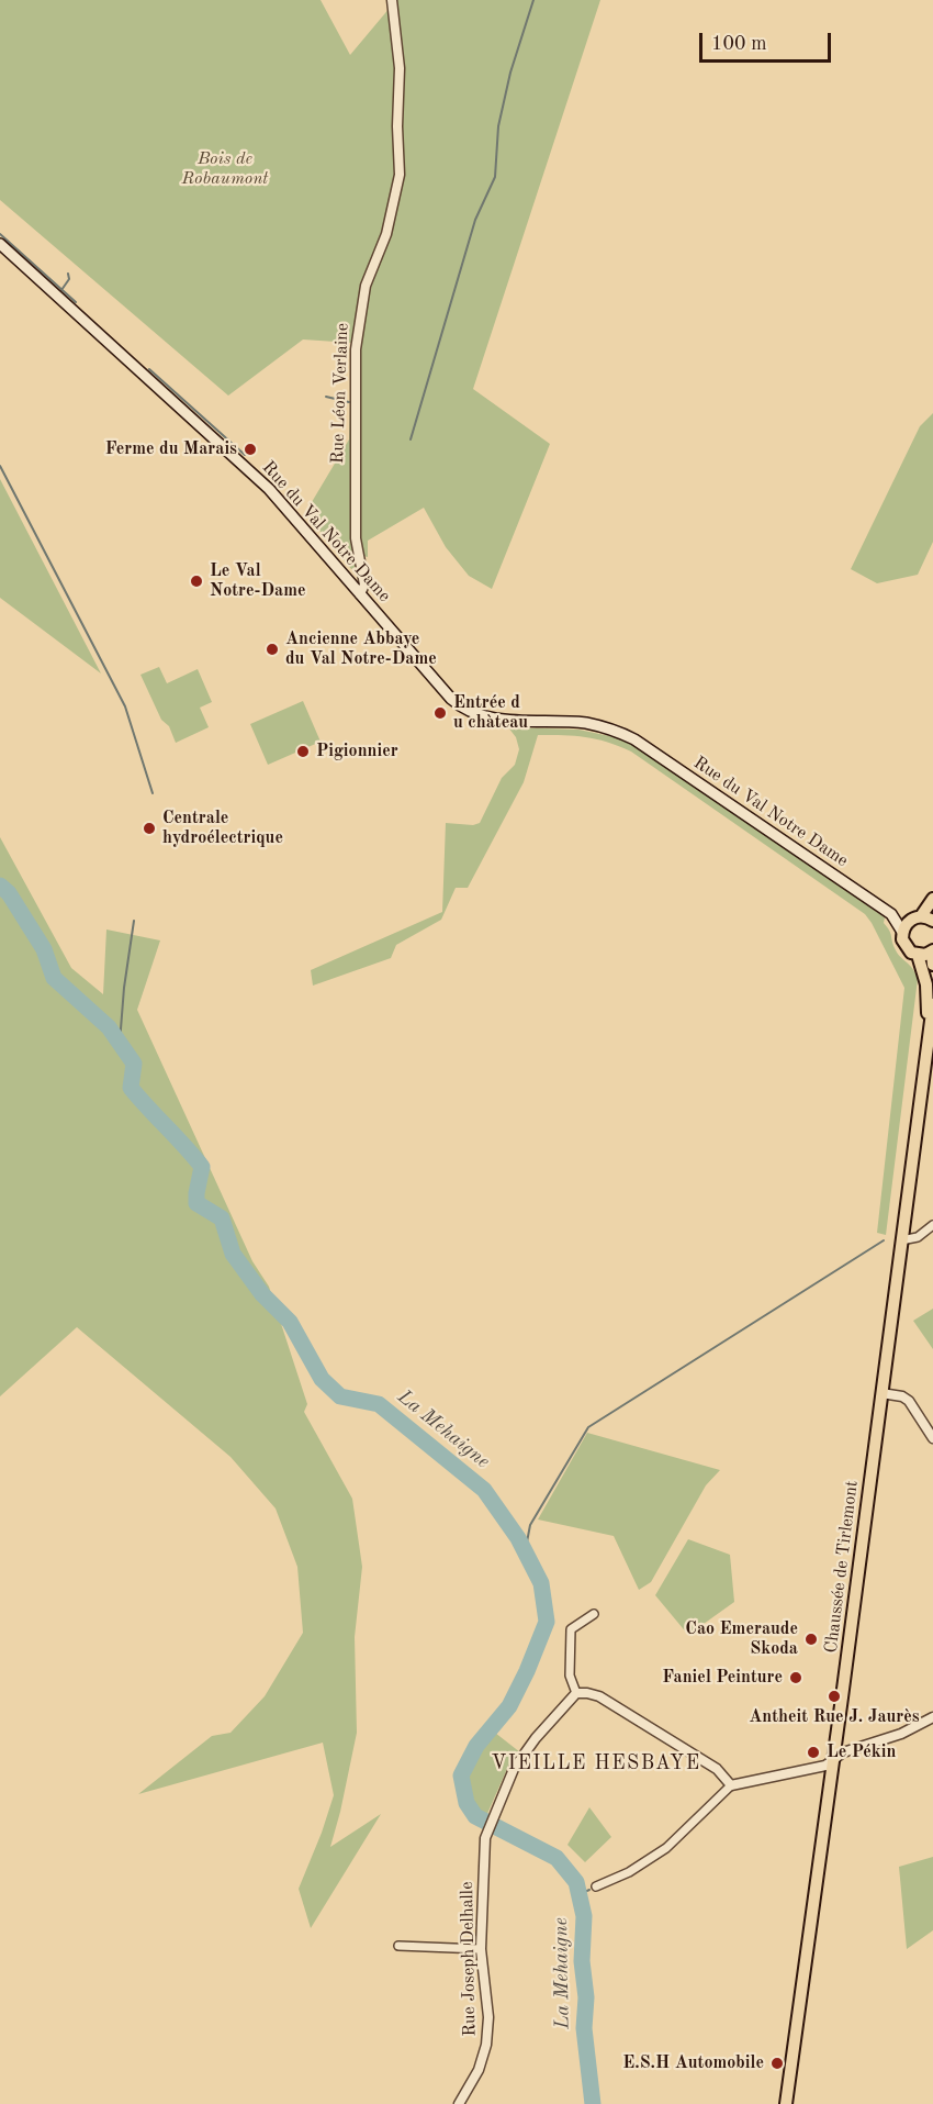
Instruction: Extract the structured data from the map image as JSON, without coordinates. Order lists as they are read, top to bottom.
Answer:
{
  "streets": {
    "main road": ["Rue du Val Notre Dame", "Chaussée de Tirlemont"],
    "street": ["Rue Léon Verlaine", "Rue Joseph Delhalle"]
  },
  "crossings": [
    ["Rue Léon Verlaine", "Rue du Val Notre Dame"],
    ["Rue du Val Notre Dame", "Chaussée de Tirlemont"]
  ],
  "districts": ["VIEILLE HESBAYE"],
  "water": ["La Mehaigne"],
  "parks": ["Bois de Robaumont"],
  "places": [
    "Ferme du Marais",
    "Le Val Notre-Dame",
    "Ancienne Abbaye du Val Notre-Dame",
    "Entrée d u chàteau",
    "Pigionnier",
    "Centrale hydroélectrique",
    "Cao Emeraude Skoda",
    "Faniel Peinture",
    "Antheit Rue J. Jaurès",
    "Le Pékin",
    "E.S.H Automobile"
  ],
  "scale_bar": "100 m"
}
